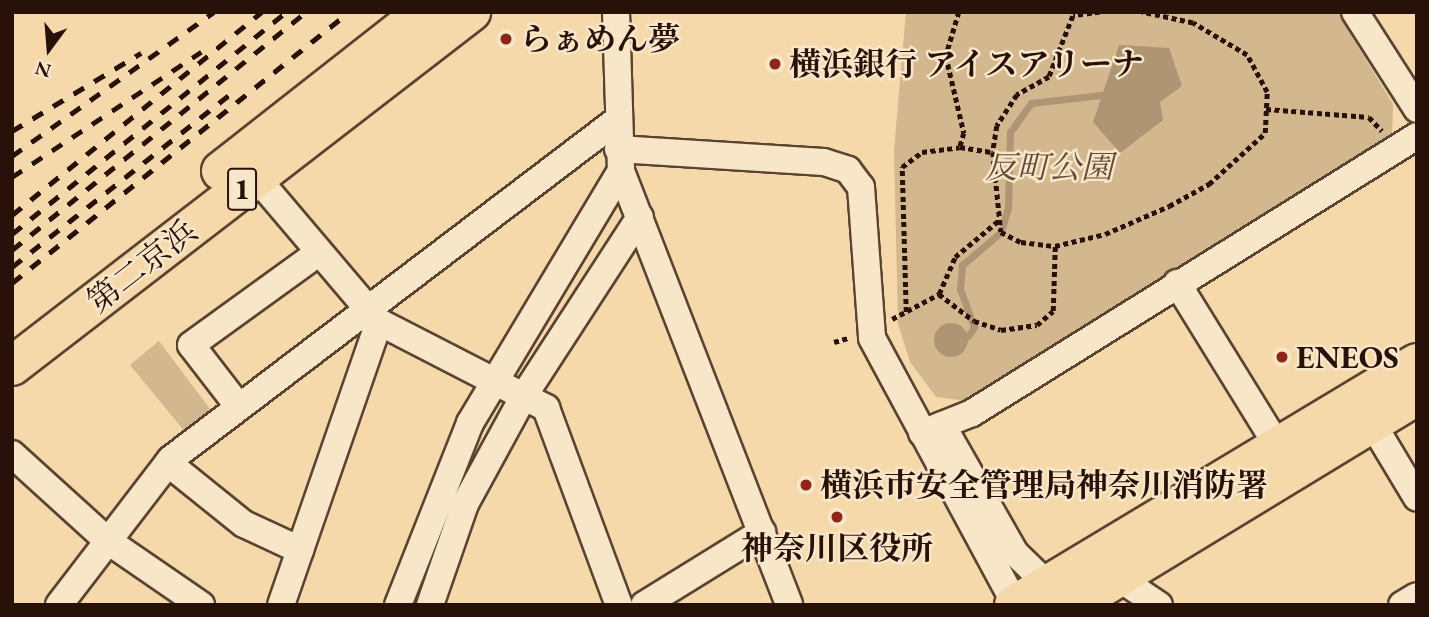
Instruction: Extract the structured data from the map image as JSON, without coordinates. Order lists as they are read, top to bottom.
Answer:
{
  "streets": {
    "highway": ["1", "第二京浜"]
  },
  "parks": ["反町公園"],
  "places": [
    "らぁめん夢",
    "横浜銀行 アイスアリーナ",
    "ENEOS",
    "横浜市安全管理局神奈川消防署",
    "神奈川区役所"
  ],
  "north": "bottom"
}
